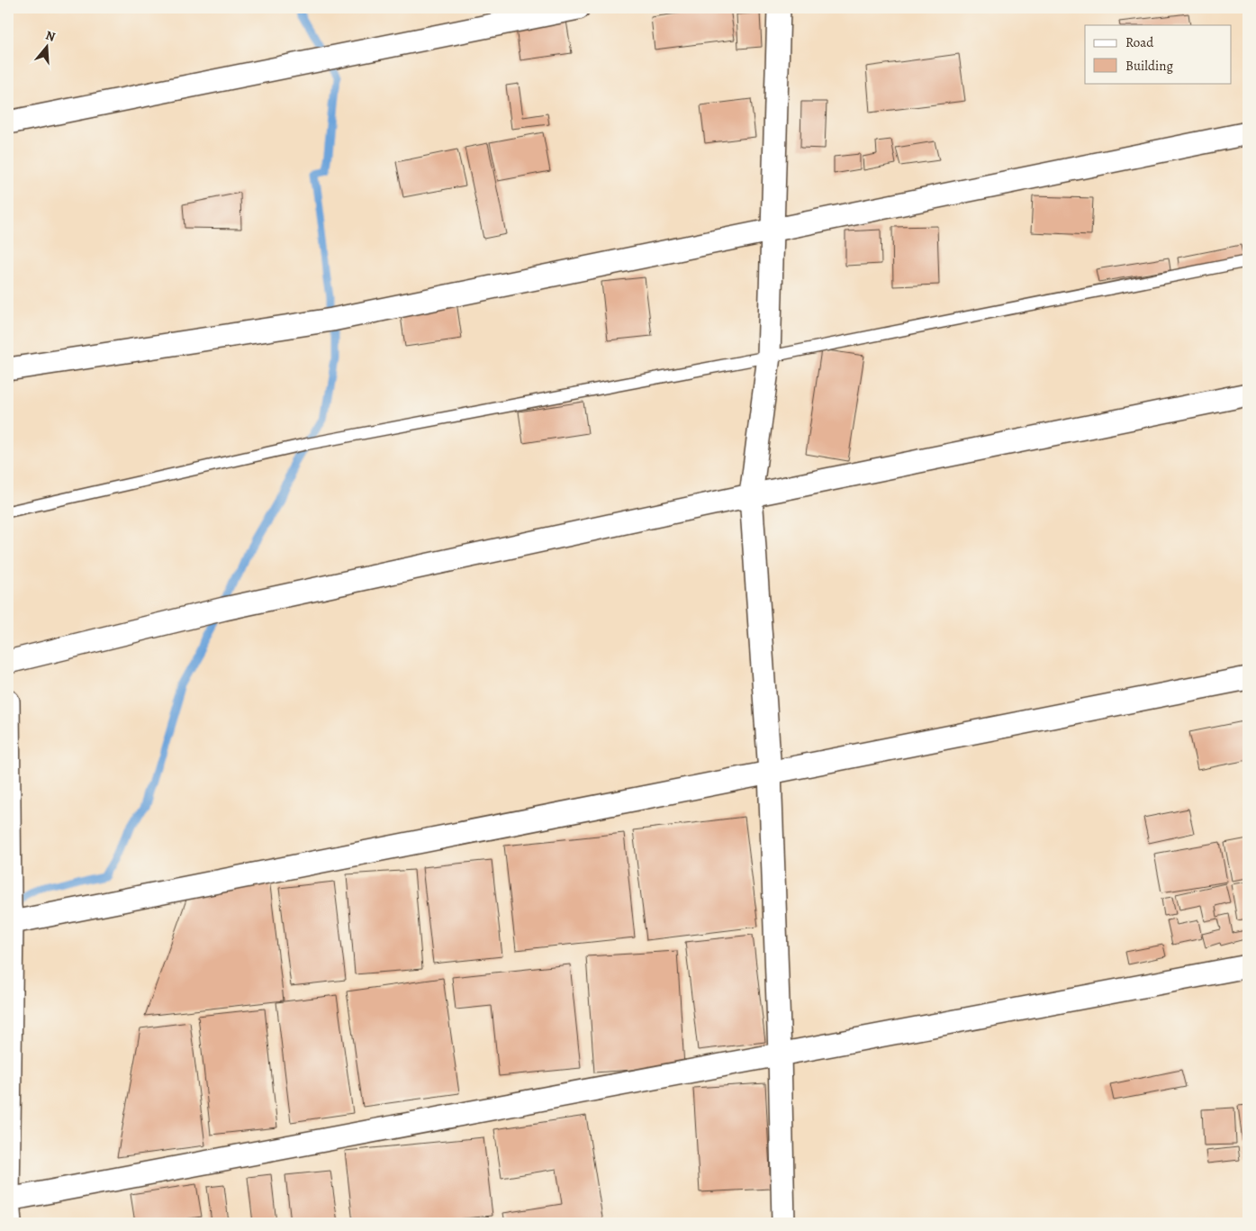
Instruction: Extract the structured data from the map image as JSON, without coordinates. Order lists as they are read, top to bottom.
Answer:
{
  "legend": ["Road", "Building"],
  "north": "top"
}
